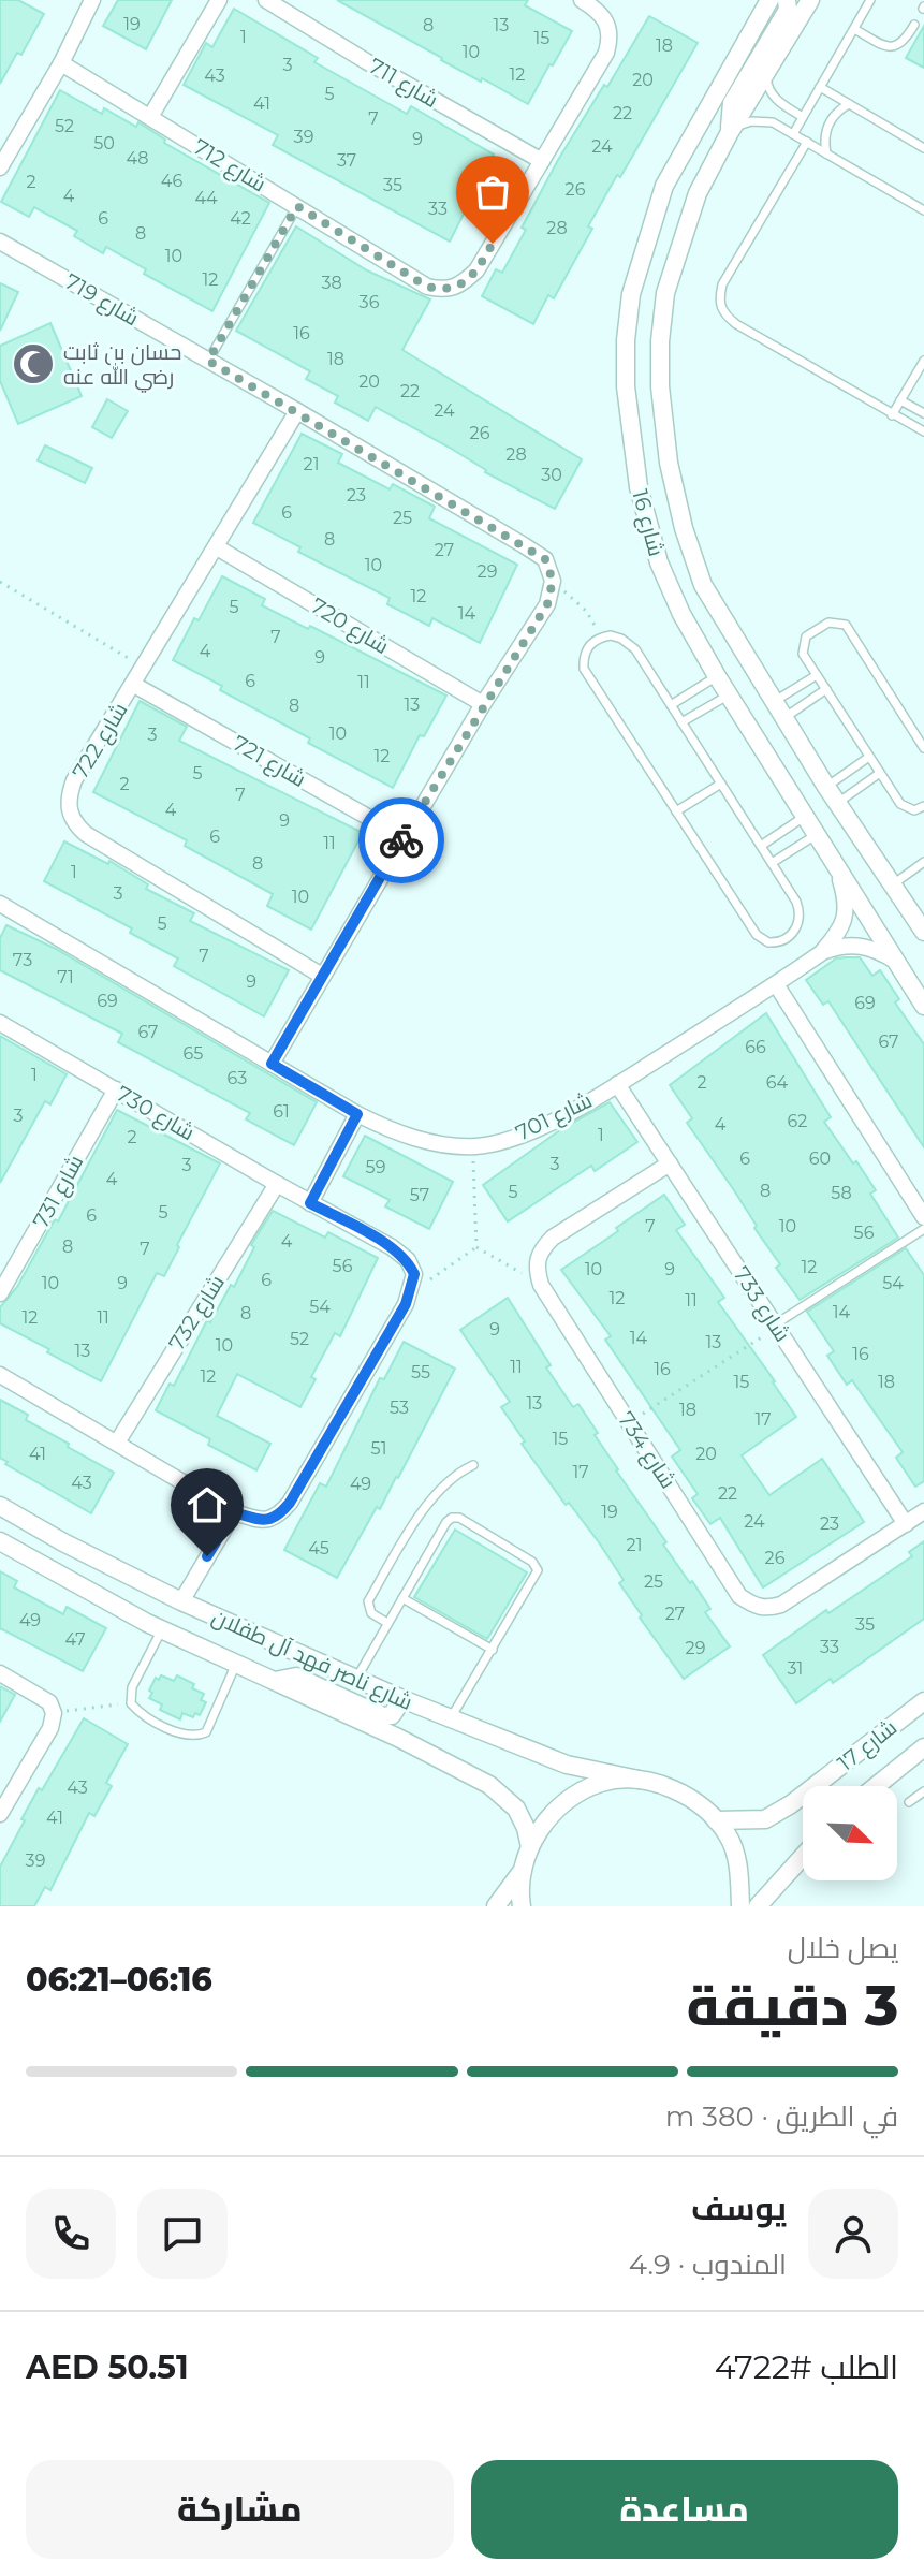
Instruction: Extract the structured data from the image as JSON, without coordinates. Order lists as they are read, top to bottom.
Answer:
{
  "streets": {
    "street": [
      "شارع 711",
      "شارع 712",
      "شارع 719",
      "شارع 16",
      "شارع 720",
      "شارع 722",
      "شارع 721",
      "شارع 730",
      "شارع 701",
      "شارع 731",
      "شارع 733",
      "شارع 732",
      "شارع 734",
      "شارع ناصر فهد آل طفلان",
      "شارع 17"
    ]
  },
  "crossings": [
    ["شارع 711", "شارع 712"],
    ["شارع 719", "شارع 722"],
    ["شارع 16", "شارع 701"],
    ["شارع 720", "شارع 722"],
    ["شارع 722", "شارع 721"],
    ["شارع 730", "شارع 731"],
    ["شارع 730", "شارع 732"],
    ["شارع 701", "شارع 733"],
    ["شارع 733", "شارع 734"],
    ["شارع ناصر فهد آل طفلان", "شارع 17"]
  ],
  "places": {
    "mosque": ["حسان بن ثابت رضي الله عنه"]
  },
  "house_numbers": [
    "19",
    "8",
    "13",
    "1",
    "15",
    "18",
    "10",
    "3",
    "12",
    "43",
    "20",
    "5",
    "41",
    "22",
    "7",
    "52",
    "39",
    "9",
    "50",
    "24",
    "48",
    "37",
    "46",
    "2",
    "35",
    "26",
    "4",
    "44",
    "33",
    "6",
    "42",
    "28",
    "8",
    "10",
    "12",
    "38",
    "36",
    "16",
    "18",
    "20",
    "22",
    "24",
    "26",
    "28",
    "21",
    "30",
    "23",
    "6",
    "25",
    "8",
    "27",
    "10",
    "29",
    "12",
    "5",
    "14",
    "7",
    "4",
    "9",
    "6",
    "11",
    "13",
    "8",
    "10",
    "3",
    "12",
    "5",
    "2",
    "7",
    "4",
    "9",
    "6",
    "11",
    "8",
    "1",
    "3",
    "10",
    "5",
    "7",
    "73",
    "71",
    "9",
    "69",
    "69",
    "67",
    "67",
    "66",
    "65",
    "1",
    "63",
    "2",
    "64",
    "61",
    "3",
    "62",
    "4",
    "1",
    "2",
    "6",
    "60",
    "3",
    "3",
    "59",
    "4",
    "8",
    "5",
    "58",
    "57",
    "5",
    "6",
    "7",
    "10",
    "56",
    "4",
    "8",
    "7",
    "56",
    "12",
    "10",
    "9",
    "6",
    "10",
    "9",
    "54",
    "12",
    "11",
    "54",
    "14",
    "8",
    "12",
    "11",
    "9",
    "14",
    "52",
    "13",
    "10",
    "13",
    "16",
    "11",
    "16",
    "55",
    "12",
    "15",
    "18",
    "13",
    "53",
    "18",
    "17",
    "15",
    "51",
    "41",
    "20",
    "17",
    "43",
    "49",
    "22",
    "19",
    "24",
    "23",
    "21",
    "45",
    "26",
    "25",
    "27",
    "49",
    "35",
    "47",
    "33",
    "29",
    "31",
    "43",
    "41",
    "39"
  ],
  "north": "bottom right",
  "page": {
    "heading": ["3 دقيقة", "يصل خلال", "06:16–06:21"],
    "panel": [
      "يوسف",
      "المندوب · 4.9",
      "الطلب #4722",
      "AED 50.51"
    ],
    "bar": "في الطريق · 380 m",
    "buttons": ["مساعدة", "مشاركة"]
  }
}
